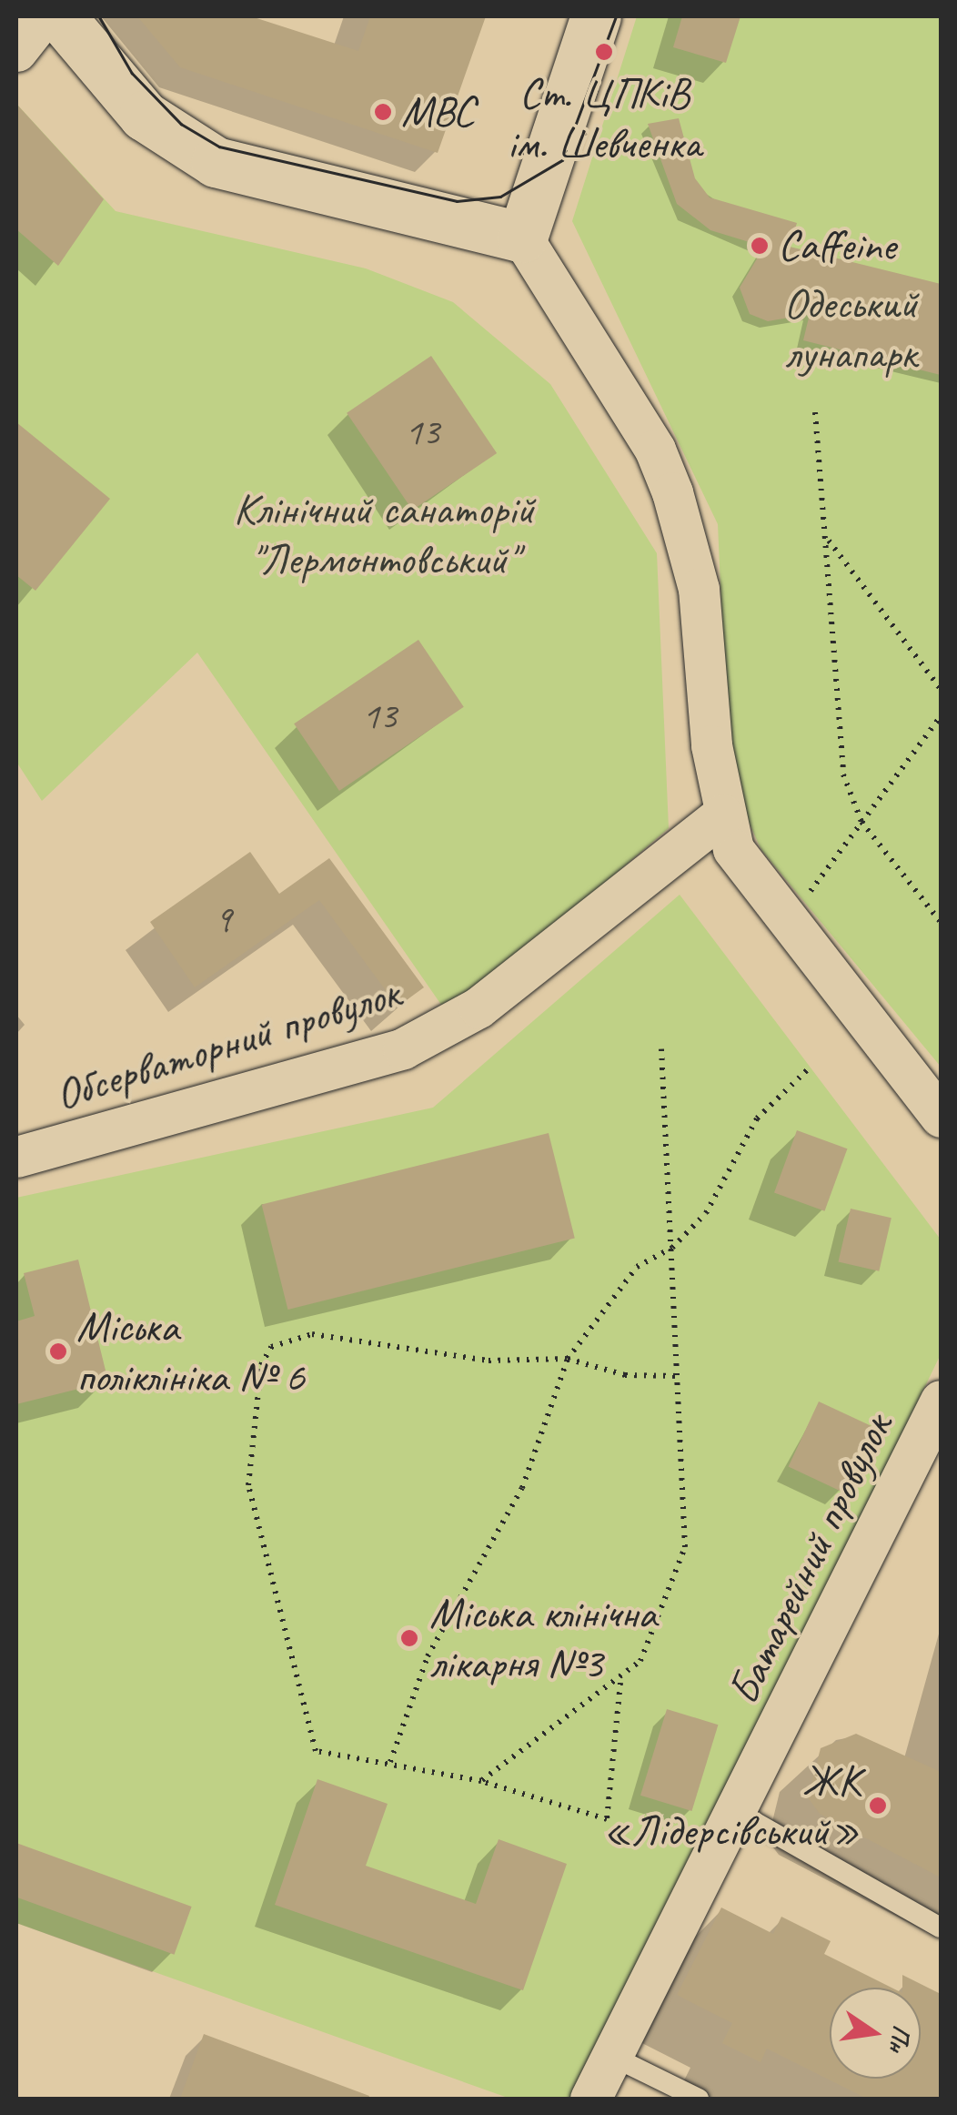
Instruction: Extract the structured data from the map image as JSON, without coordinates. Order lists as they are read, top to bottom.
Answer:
{
  "streets": {
    "street": ["Обсерваторний провулок", "Батарейний провулок"]
  },
  "parks": ["Одеський лунапарк", "Клінічний санаторій \"Лермонтовський\""],
  "places": [
    "Ст. ЦПКіВ ім. Шевченка",
    "МВС",
    "Caffeine",
    "Міська поліклініка № 6",
    "Міська клінічна лікарня №3",
    "ЖК «Лідерсівський»"
  ],
  "house_numbers": ["13", "13", "9"],
  "north": "right"
}
